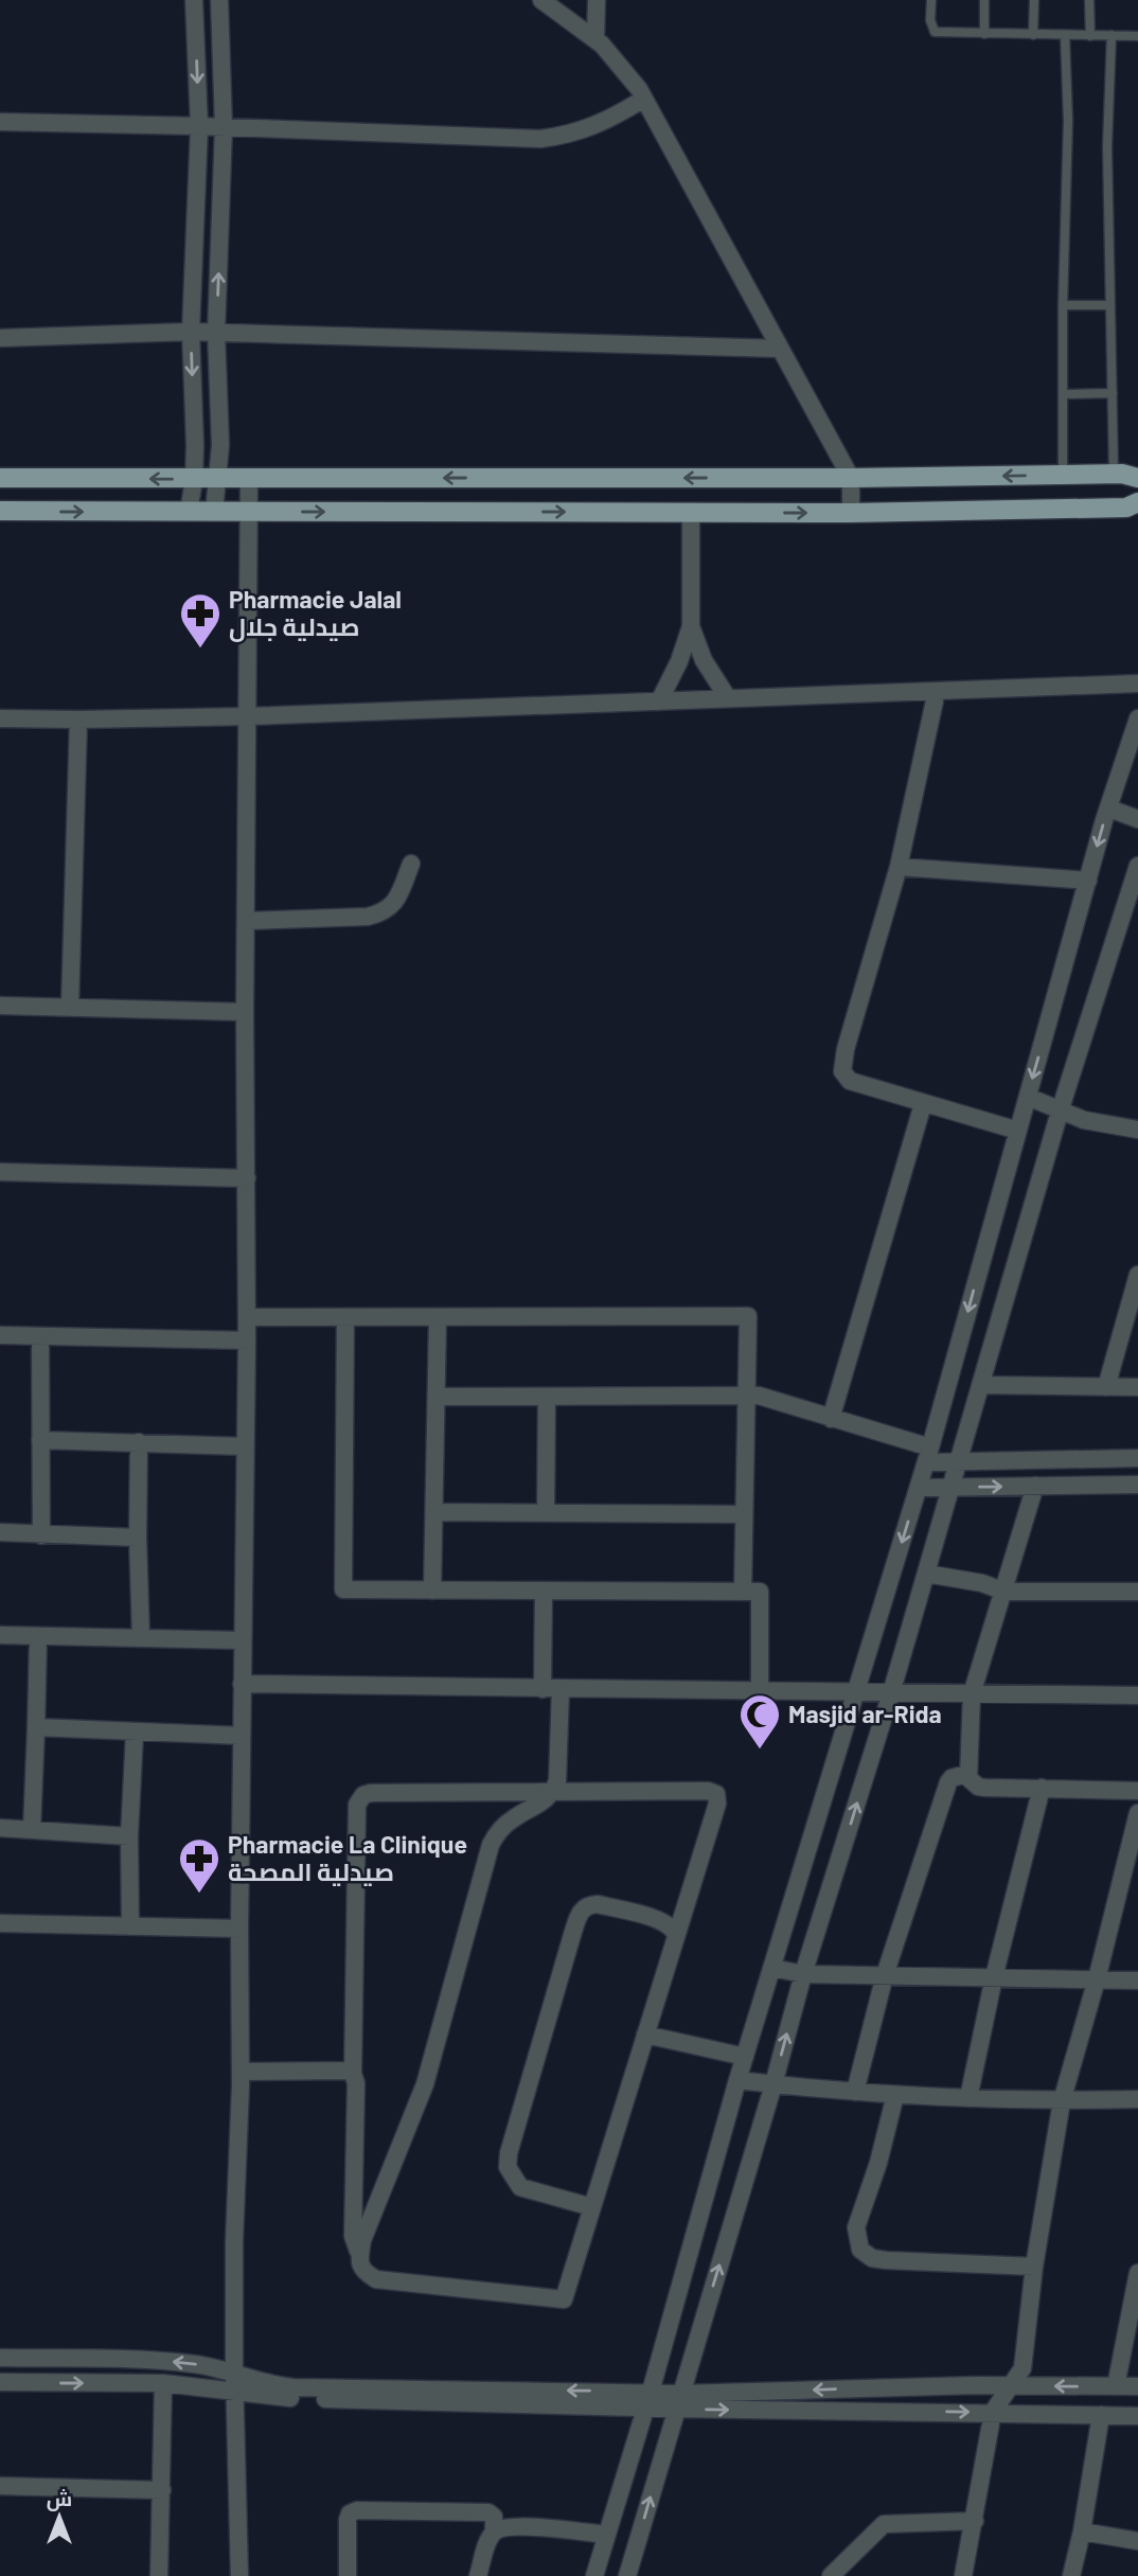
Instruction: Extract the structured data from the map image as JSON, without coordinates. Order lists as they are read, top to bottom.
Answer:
{
  "places": {
    "pharmacy": ["Pharmacie Jalal صيدلية جلال", "Pharmacie La Clinique صيدلية المصحة"],
    "mosque": ["Masjid ar-Rida"]
  },
  "north": "top"
}
